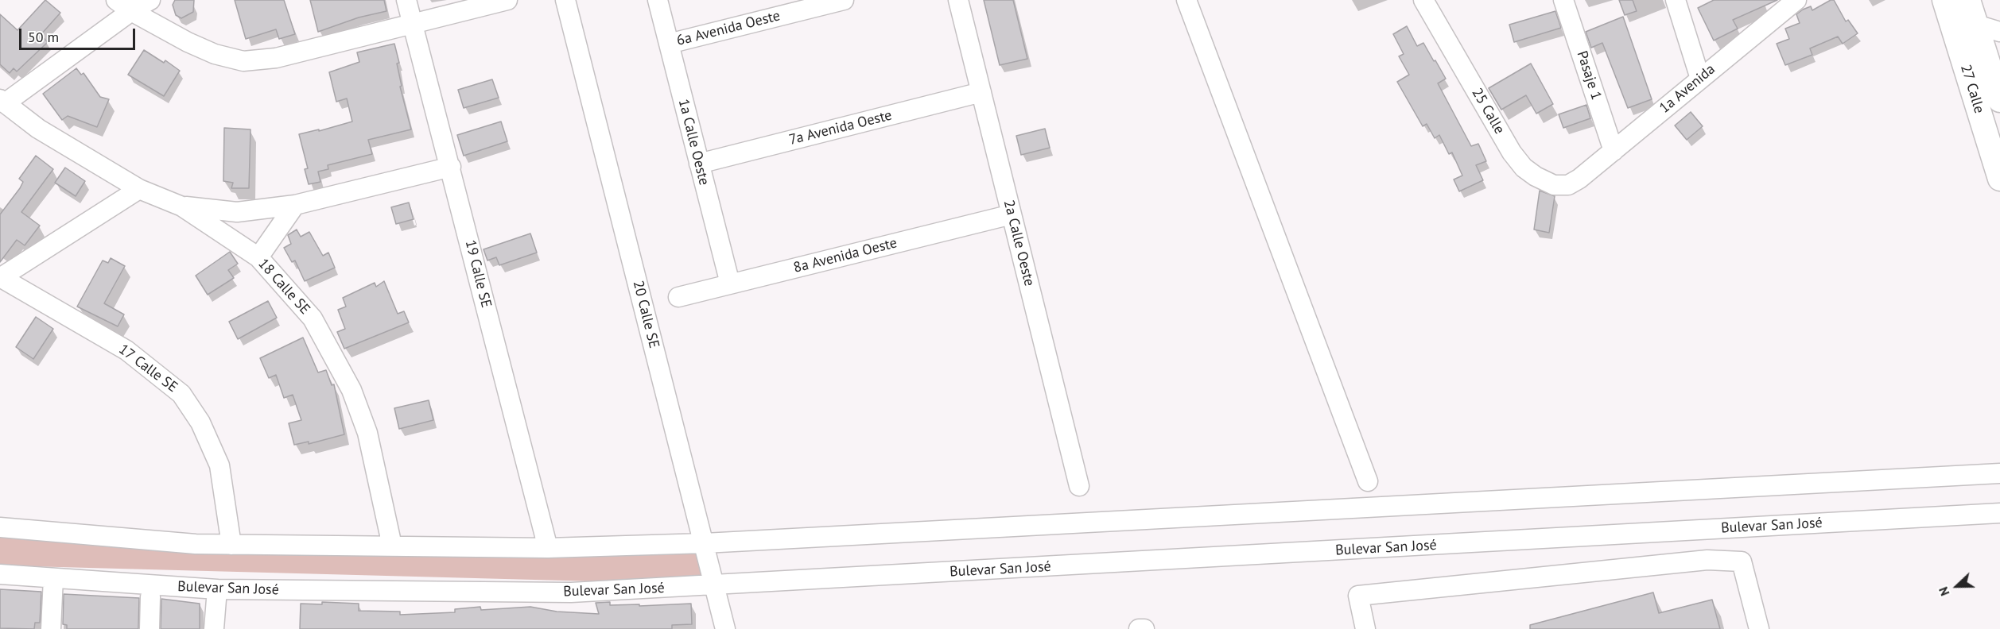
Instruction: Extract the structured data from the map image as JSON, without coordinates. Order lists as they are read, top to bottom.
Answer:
{
  "streets": {
    "main road": ["27 Calle"],
    "street": [
      "6a Avenida Oeste",
      "Pasaje 1",
      "1a Avenida",
      "25 Calle",
      "7a Avenida Oeste",
      "1a Calle Oeste",
      "2a Calle Oeste",
      "8a Avenida Oeste",
      "19 Calle SE",
      "18 Calle SE",
      "20 Calle SE",
      "17 Calle SE",
      "Bulevar San José"
    ]
  },
  "crossings": [
    ["6a Avenida Oeste", "1a Calle Oeste"],
    ["Pasaje 1", "1a Avenida"],
    ["1a Avenida", "25 Calle"],
    ["7a Avenida Oeste", "1a Calle Oeste"],
    ["7a Avenida Oeste", "2a Calle Oeste"],
    ["1a Calle Oeste", "8a Avenida Oeste"],
    ["2a Calle Oeste", "8a Avenida Oeste"],
    ["20 Calle SE", "Bulevar San José"]
  ],
  "scale_bar": "50 m",
  "north": "left"
}
